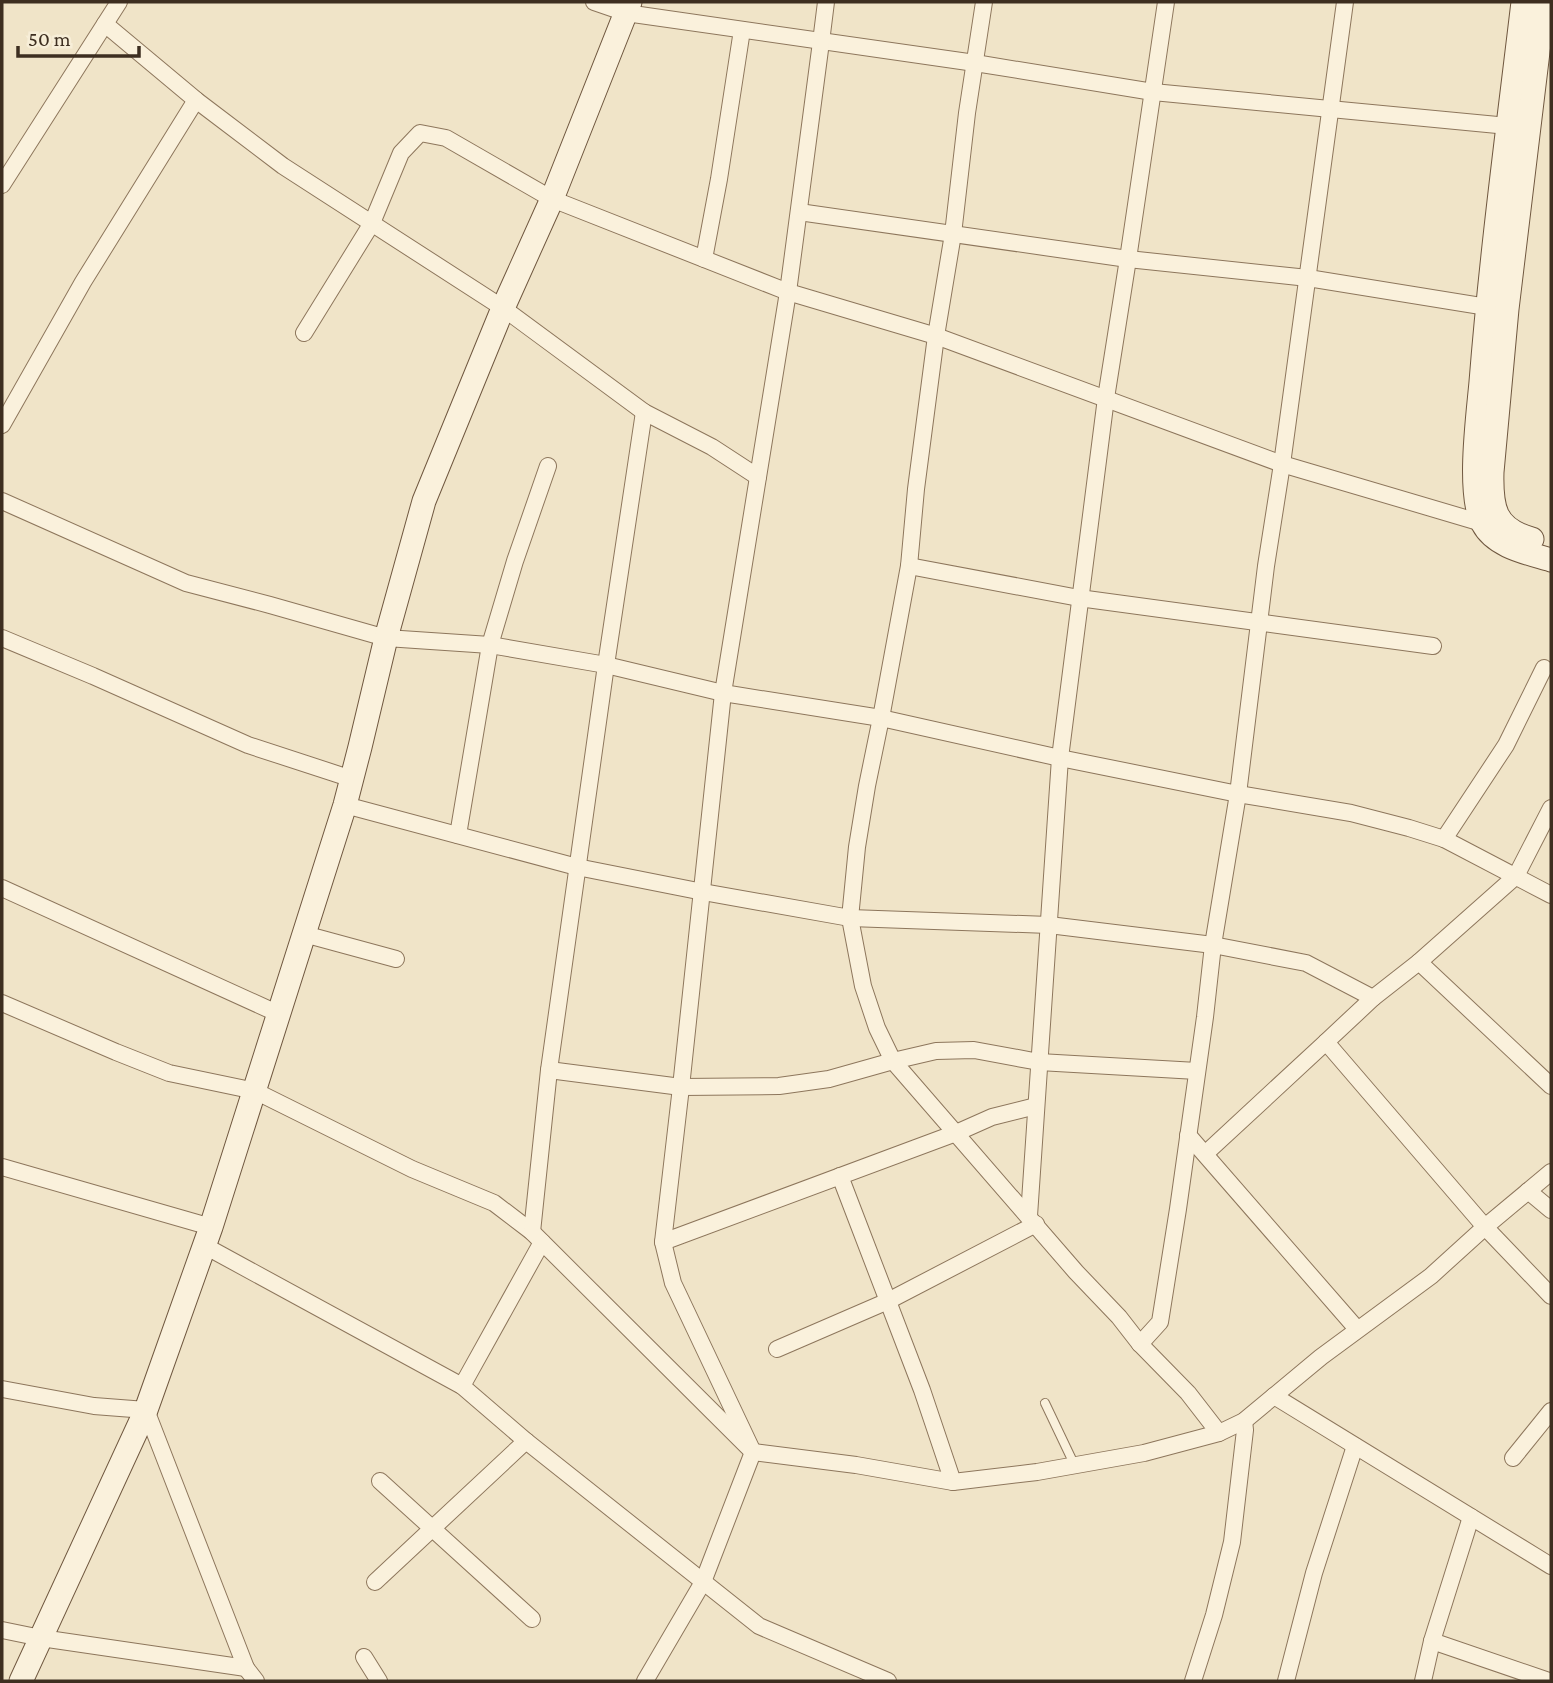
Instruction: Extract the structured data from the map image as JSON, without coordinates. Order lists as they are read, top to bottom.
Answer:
{
  "scale_bar": "50 m"
}
